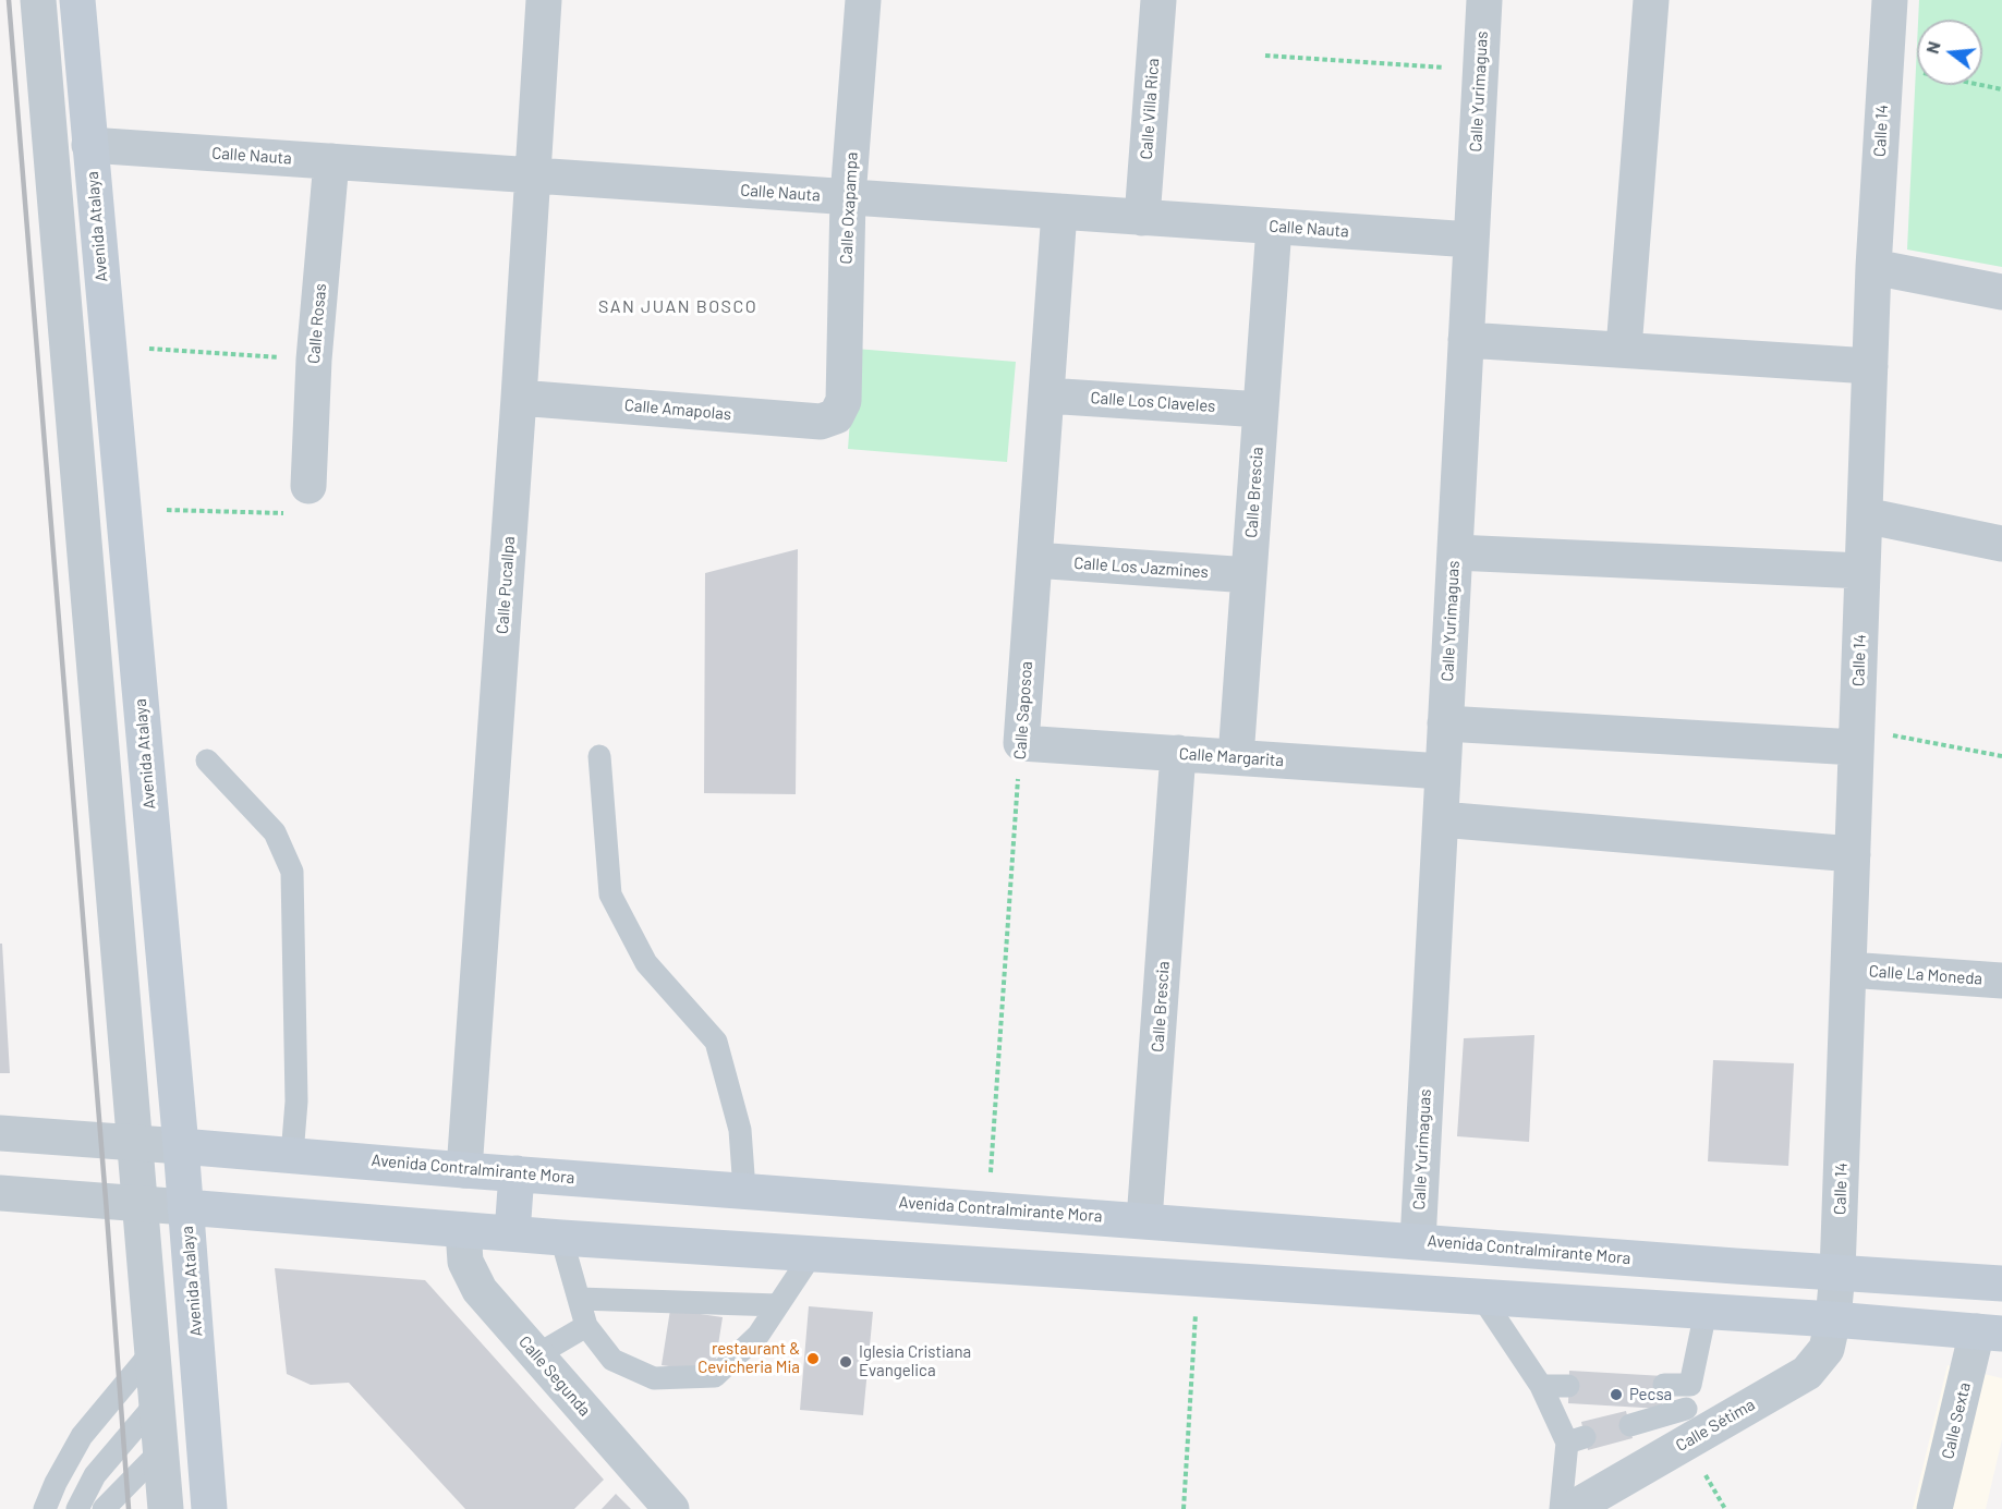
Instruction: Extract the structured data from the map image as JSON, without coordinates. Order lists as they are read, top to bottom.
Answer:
{
  "streets": {
    "main road": ["Avenida Atalaya", "Avenida Contralmirante Mora"],
    "street": [
      "Calle Yurimaguas",
      "Calle Villa Rica",
      "Calle 14",
      "Calle Nauta",
      "Calle Oxapampa",
      "Calle Rosas",
      "Calle Los Claveles",
      "Calle Amapolas",
      "Calle Brescia",
      "Calle Los Jazmines",
      "Calle Pucallpa",
      "Calle Saposoa",
      "Calle Margarita",
      "Calle La Moneda",
      "Calle Segunda",
      "Calle Sexta",
      "Calle Sétima"
    ]
  },
  "crossings": [
    ["Calle Yurimaguas", "Calle Nauta"],
    ["Calle Yurimaguas", "Calle Margarita"],
    ["Calle Yurimaguas", "Avenida Contralmirante Mora"],
    ["Calle Villa Rica", "Calle Nauta"],
    ["Calle 14", "Calle La Moneda"],
    ["Calle 14", "Avenida Contralmirante Mora"],
    ["Calle 14", "Calle Sétima"],
    ["Calle Nauta", "Calle Oxapampa"],
    ["Calle Nauta", "Avenida Atalaya"],
    ["Calle Nauta", "Calle Rosas"],
    ["Calle Nauta", "Calle Brescia"],
    ["Calle Nauta", "Calle Pucallpa"],
    ["Calle Nauta", "Calle Saposoa"],
    ["Calle Oxapampa", "Calle Amapolas"],
    ["Avenida Atalaya", "Avenida Contralmirante Mora"],
    ["Calle Los Claveles", "Calle Brescia"],
    ["Calle Los Claveles", "Calle Saposoa"],
    ["Calle Amapolas", "Calle Pucallpa"],
    ["Calle Brescia", "Calle Los Jazmines"],
    ["Calle Brescia", "Calle Margarita"],
    ["Calle Brescia", "Avenida Contralmirante Mora"],
    ["Calle Los Jazmines", "Calle Saposoa"],
    ["Calle Pucallpa", "Avenida Contralmirante Mora"],
    ["Calle Saposoa", "Calle Margarita"],
    ["Calle Saposoa", "Avenida Contralmirante Mora"]
  ],
  "districts": ["SAN JUAN BOSCO"],
  "places": ["restaurant & Cevicheria Mia", "Iglesia Cristiana Evangelica", "Pecsa"],
  "north": "left"
}
